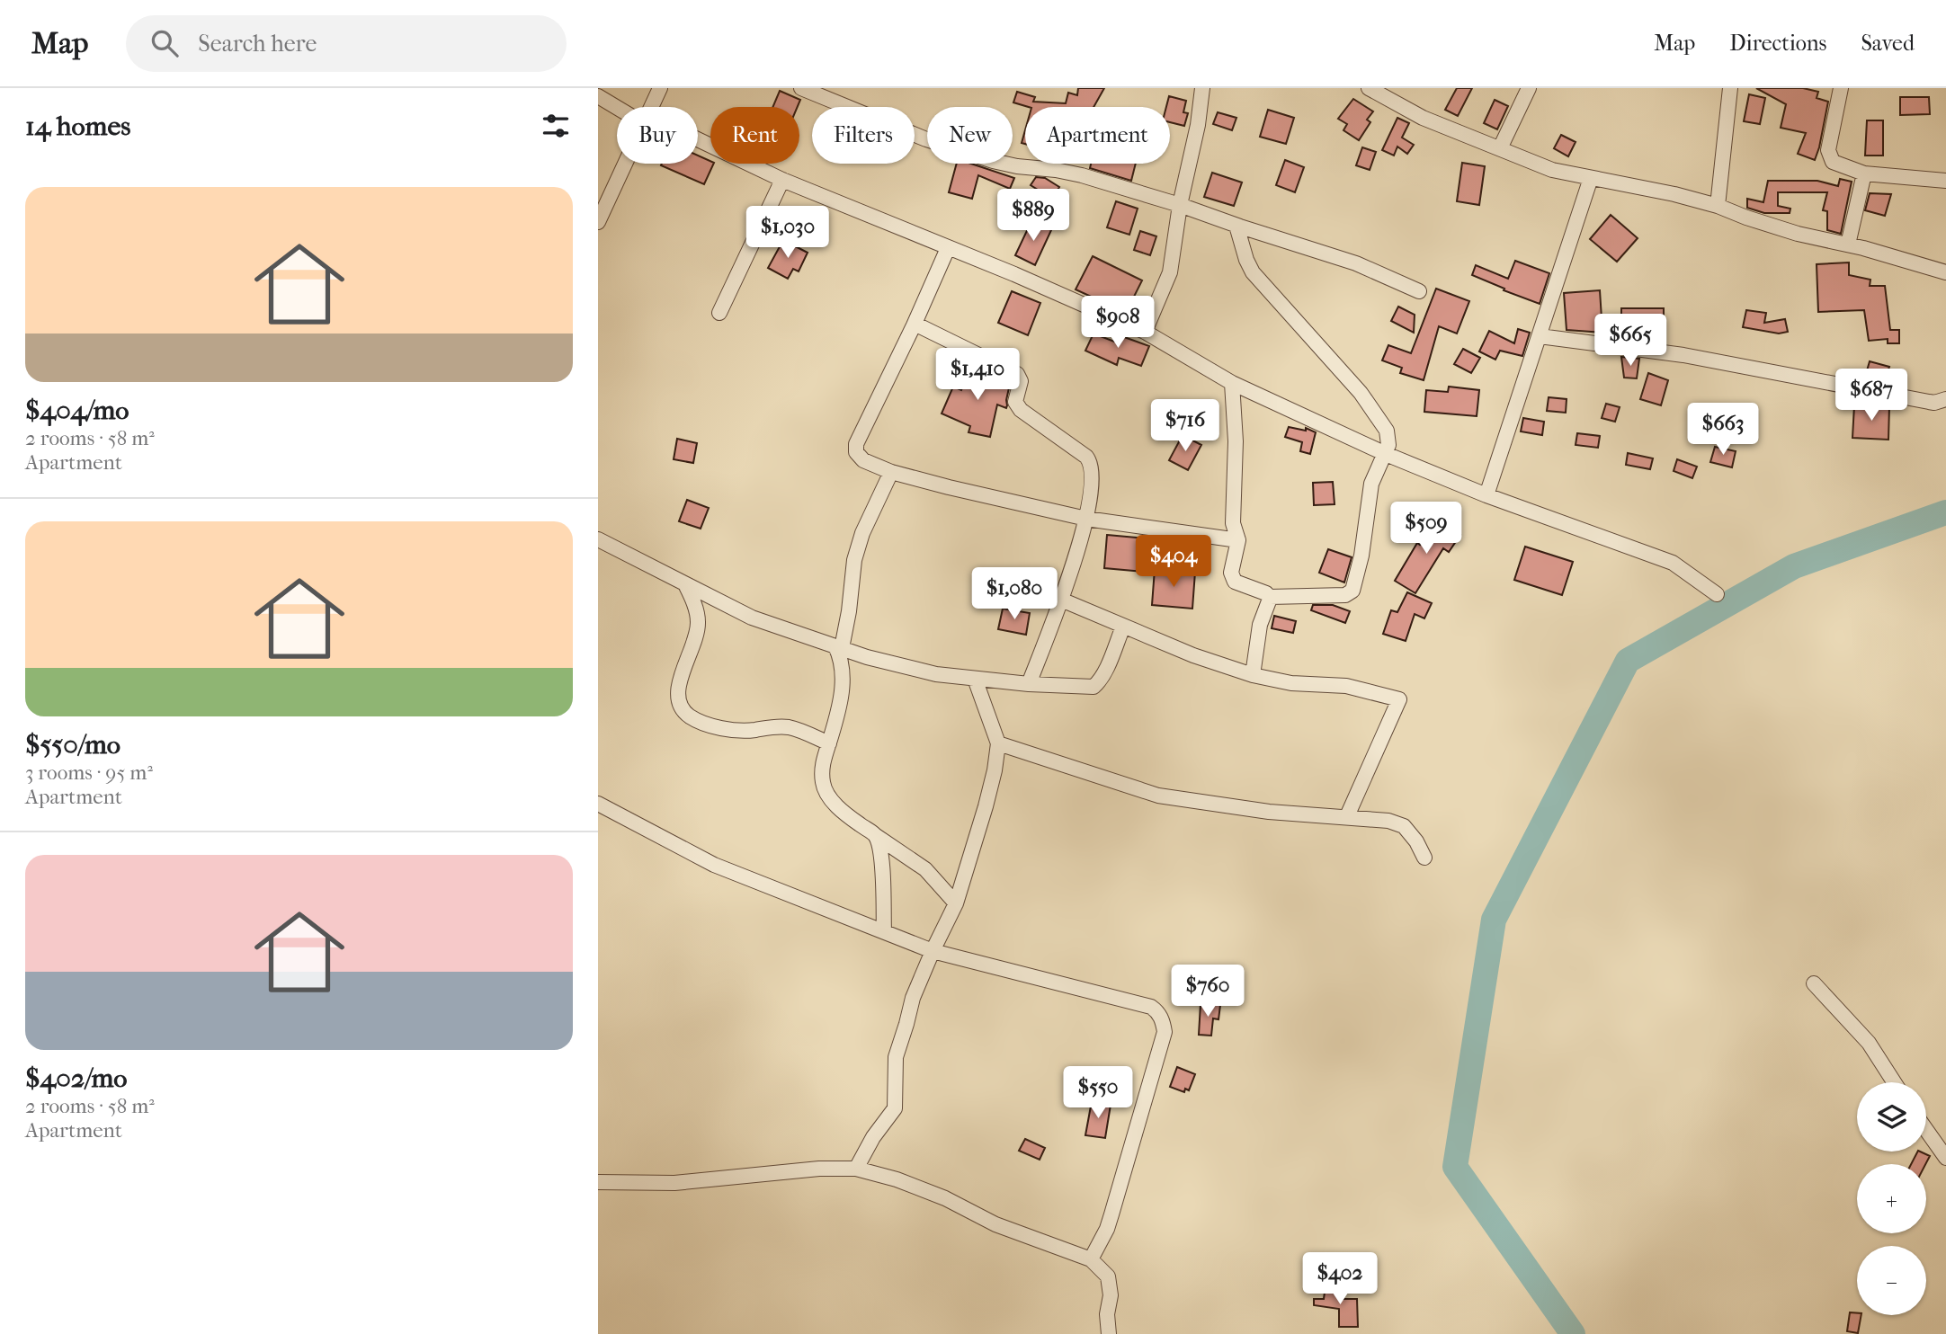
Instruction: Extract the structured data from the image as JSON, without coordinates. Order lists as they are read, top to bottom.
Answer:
{
  "page": {
    "header": "Map",
    "search": "Search here",
    "nav": ["Map", "Directions", "Saved"],
    "heading": "14 homes",
    "chip": [
      "Buy",
      "Rent",
      "Filters",
      "New",
      "Apartment"
    ],
    "list": [
      {
        "name": "$404/mo",
        "note": "2 rooms · 58 m² · Apartment"
      },
      {
        "name": "$550/mo",
        "note": "3 rooms · 95 m² · Apartment"
      },
      {
        "name": "$402/mo",
        "note": "2 rooms · 58 m² · Apartment"
      }
    ],
    "price": [
      "$889",
      "$1,030",
      "$908",
      "$665",
      "$1,410",
      "$687",
      "$716",
      "$663",
      "$509",
      "$404",
      "$1,080",
      "$760",
      "$550",
      "$402"
    ],
    "map_buttons": ["+", "−"]
  }
}
